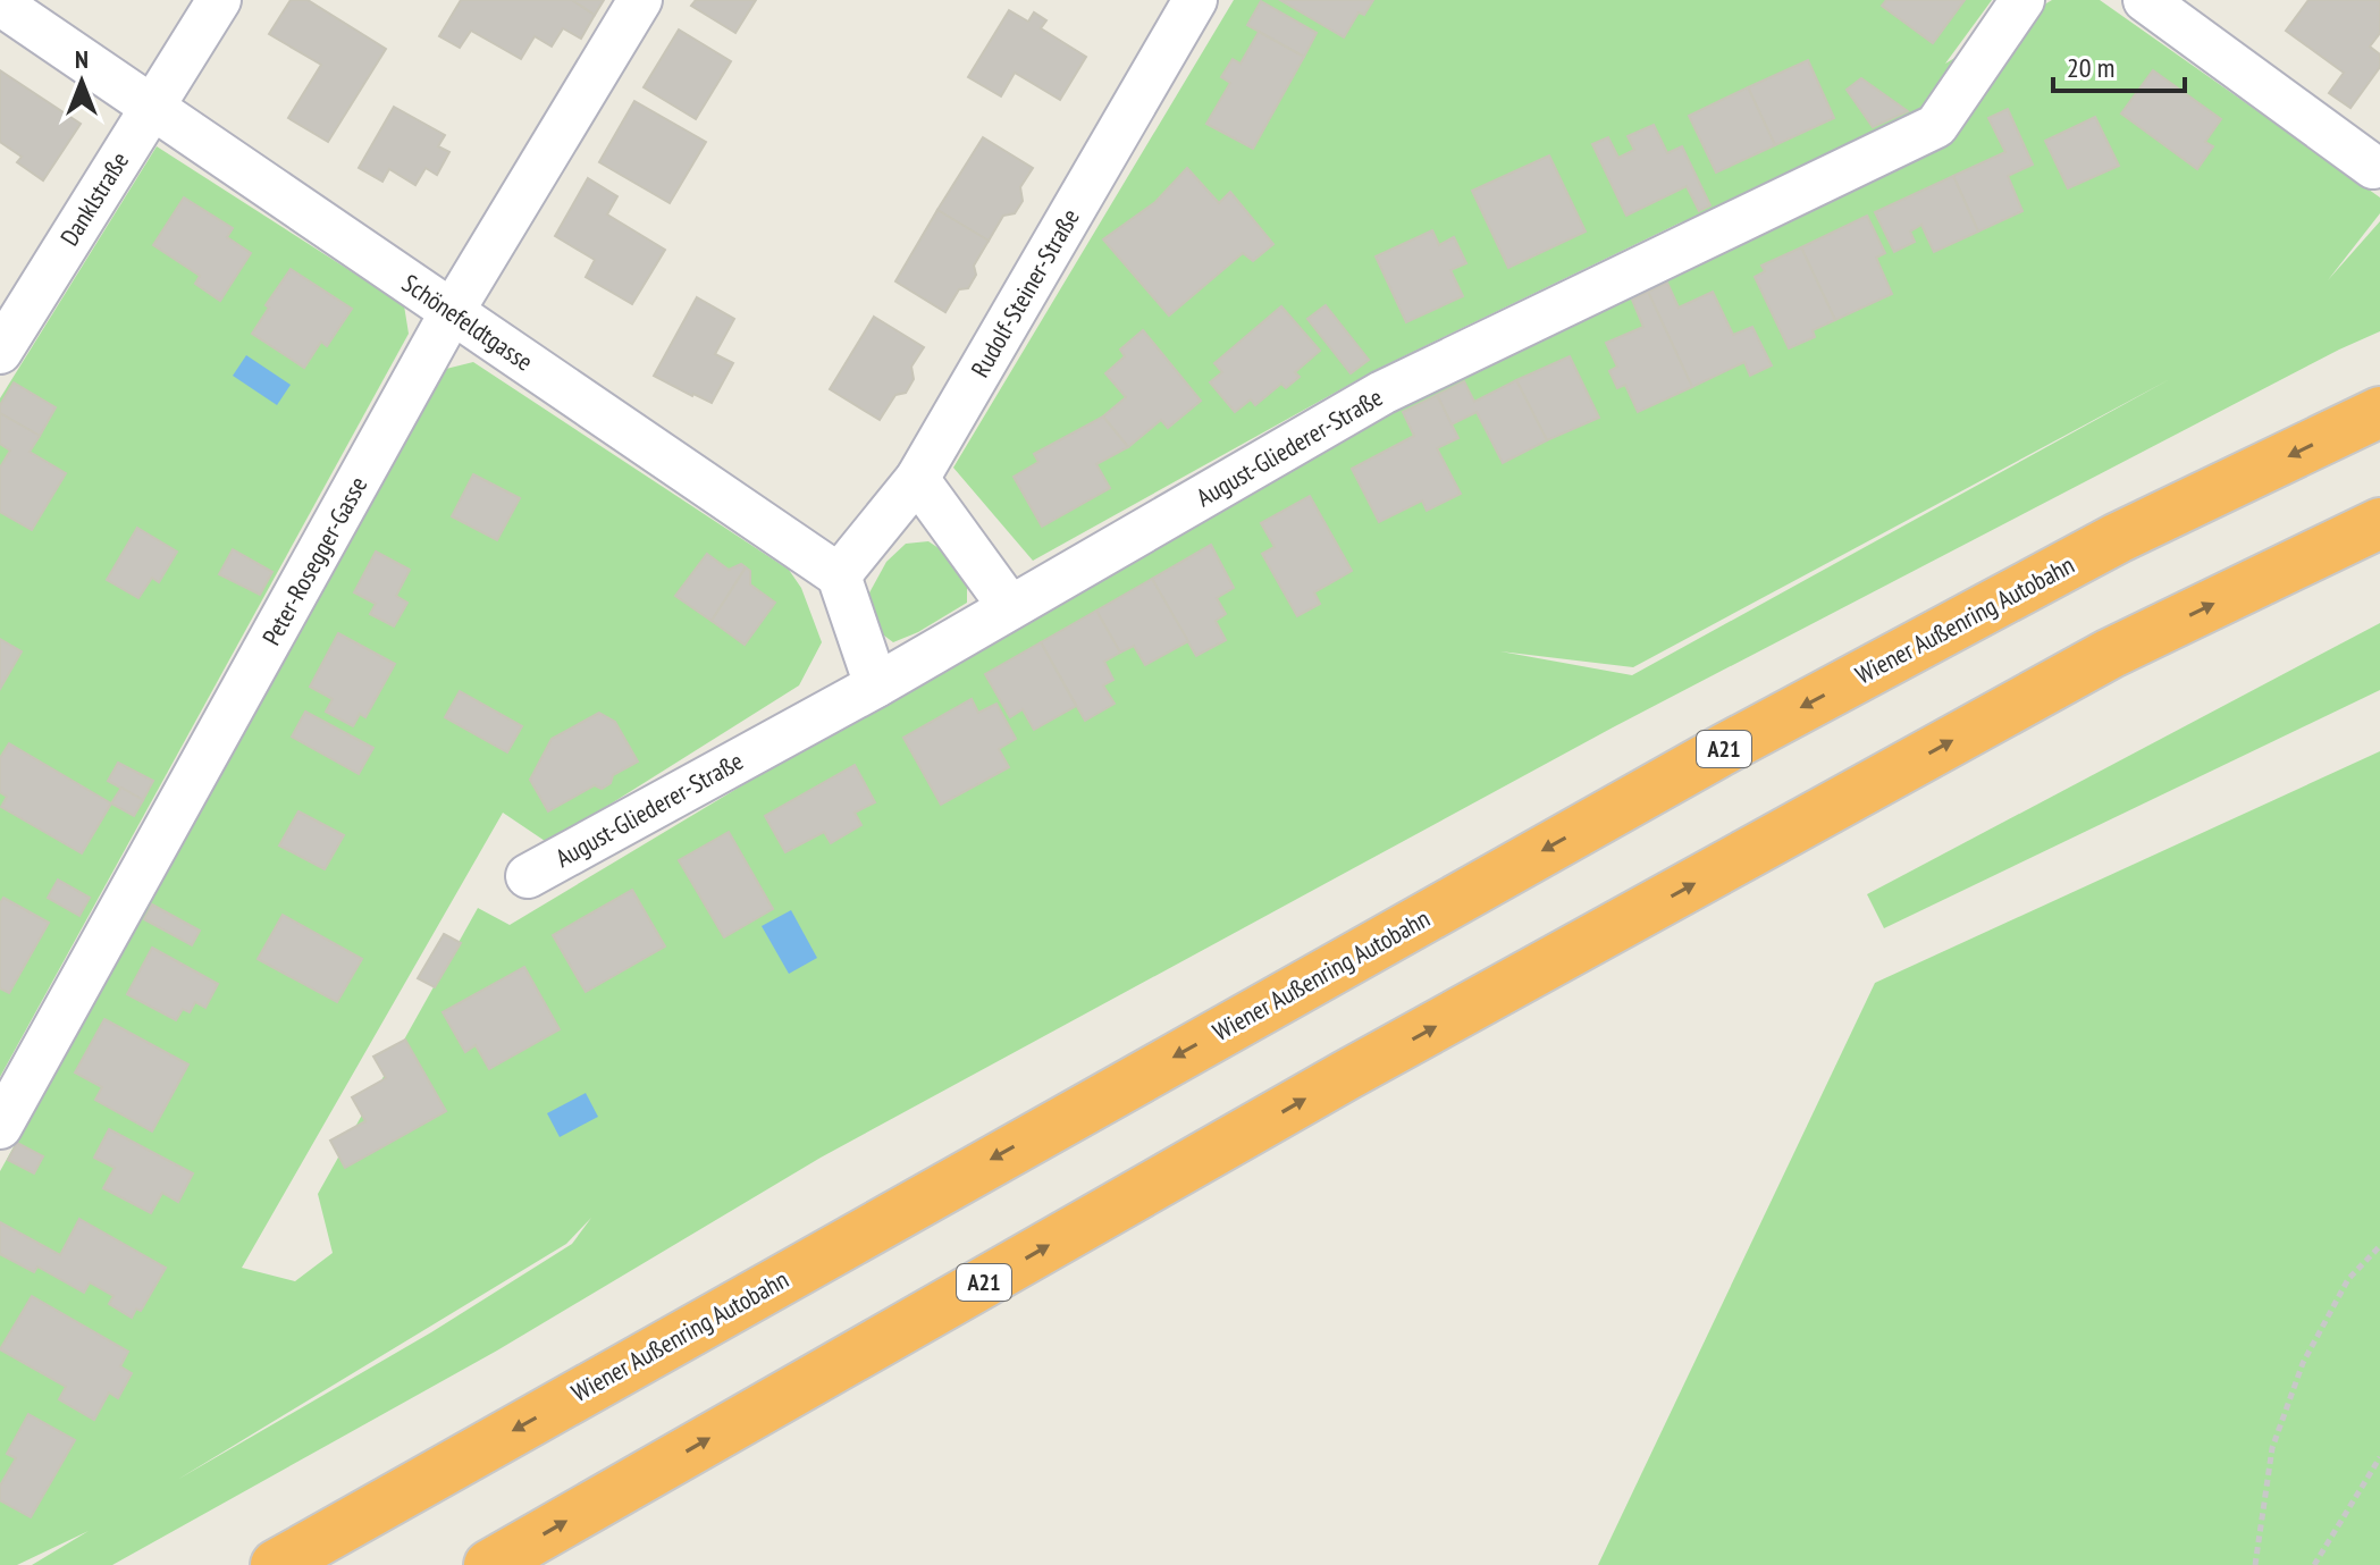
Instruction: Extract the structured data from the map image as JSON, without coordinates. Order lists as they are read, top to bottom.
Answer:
{
  "streets": {
    "highway": ["Wiener Außenring Autobahn", "A21"],
    "street": [
      "Danklstraße",
      "Rudolf-Steiner-Straße",
      "Schönefeldtgasse",
      "August-Gliederer-Straße",
      "Peter-Rosegger-Gasse"
    ]
  },
  "crossings": [
    ["Danklstraße", "Schönefeldtgasse"],
    ["Rudolf-Steiner-Straße", "Schönefeldtgasse"],
    ["Schönefeldtgasse", "Peter-Rosegger-Gasse"]
  ],
  "scale_bar": "20 m",
  "north": "top"
}
